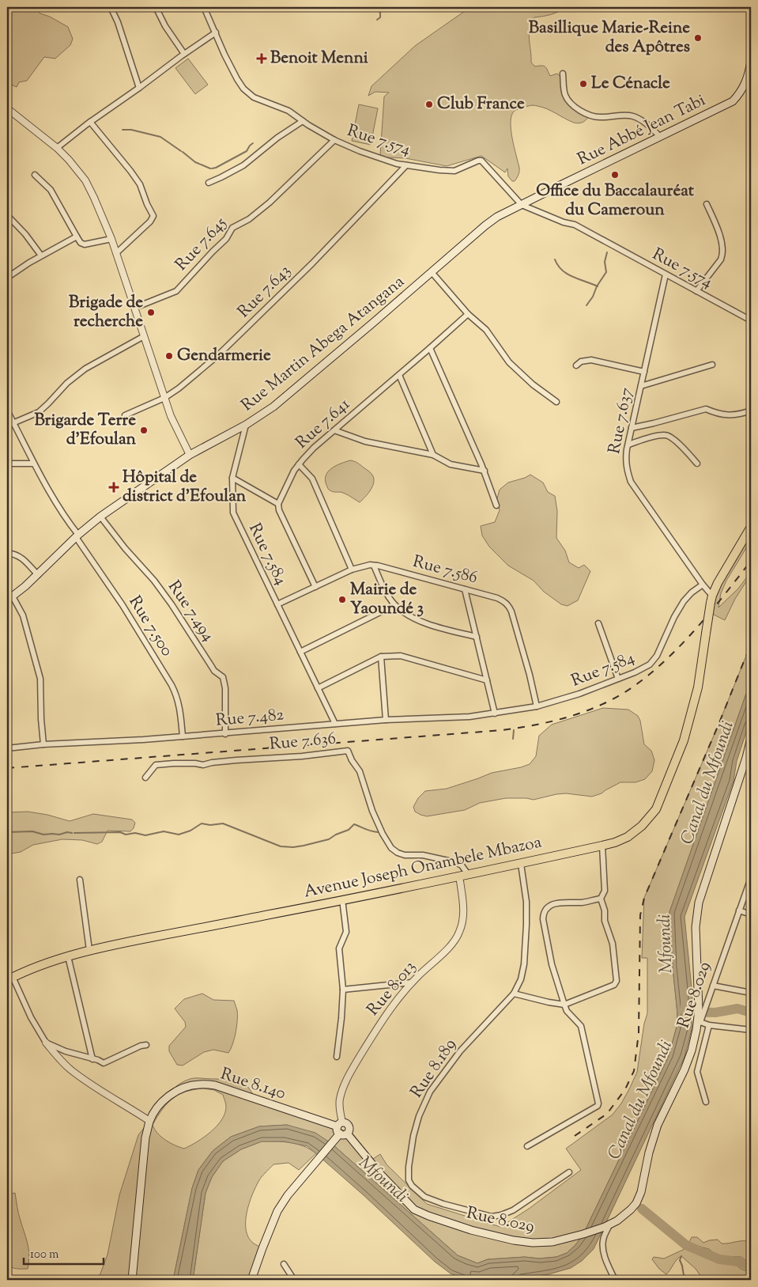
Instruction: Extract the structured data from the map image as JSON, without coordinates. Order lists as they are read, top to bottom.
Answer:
{
  "streets": {
    "main road": [
      "Rue Abbé Jean Tabi",
      "Rue Martin Abega Atangana",
      "Avenue Joseph Onambele Mbazoa",
      "Rue 8.029",
      "Rue 8.140"
    ],
    "street": [
      "Rue 7.574",
      "Rue 7.645",
      "Rue 7.643",
      "Rue 7.637",
      "Rue 7.641",
      "Rue 7.584",
      "Rue 7.586",
      "Rue 7.494",
      "Rue 7.500",
      "Rue 7.482",
      "Rue 7.636",
      "Rue 8.013",
      "Rue 8.189"
    ]
  },
  "crossings": [
    ["Rue Abbé Jean Tabi", "Rue 7.574"],
    ["Rue Abbé Jean Tabi", "Rue Martin Abega Atangana"],
    ["Rue 7.574", "Rue 7.645"],
    ["Rue 7.574", "Rue 7.643"],
    ["Rue 7.574", "Rue Martin Abega Atangana"],
    ["Rue 7.574", "Rue 7.637"],
    ["Rue Martin Abega Atangana", "Rue 7.584"],
    ["Rue Martin Abega Atangana", "Rue 7.494"],
    ["Rue Martin Abega Atangana", "Rue 7.500"],
    ["Rue 7.637", "Rue 7.584"],
    ["Rue 7.637", "Avenue Joseph Onambele Mbazoa"],
    ["Rue 7.584", "Rue 7.586"],
    ["Rue 7.584", "Rue 7.482"],
    ["Rue 7.494", "Rue 7.482"],
    ["Rue 7.500", "Rue 7.482"],
    ["Rue 7.636", "Avenue Joseph Onambele Mbazoa"],
    ["Rue 7.636", "Rue 8.013"],
    ["Avenue Joseph Onambele Mbazoa", "Rue 8.013"],
    ["Avenue Joseph Onambele Mbazoa", "Rue 8.189"],
    ["Rue 8.013", "Rue 8.029"],
    ["Rue 8.013", "Rue 8.140"],
    ["Rue 8.029", "Rue 8.140"]
  ],
  "water": ["Canal du Mfoundi", "Mfoundi"],
  "places": {
    "other": [
      "Basillique Marie-Reine des Apôtres",
      "Le Cénacle",
      "Club France",
      "Office du Baccalauréat du Cameroun",
      "Brigade de recherche",
      "Gendarmerie",
      "Brigarde Terre d'Efoulan",
      "Mairie de Yaoundé 3"
    ],
    "health": ["Benoit Menni", "Hôpital de district d'Efoulan"]
  },
  "scale_bar": "100 m"
}
